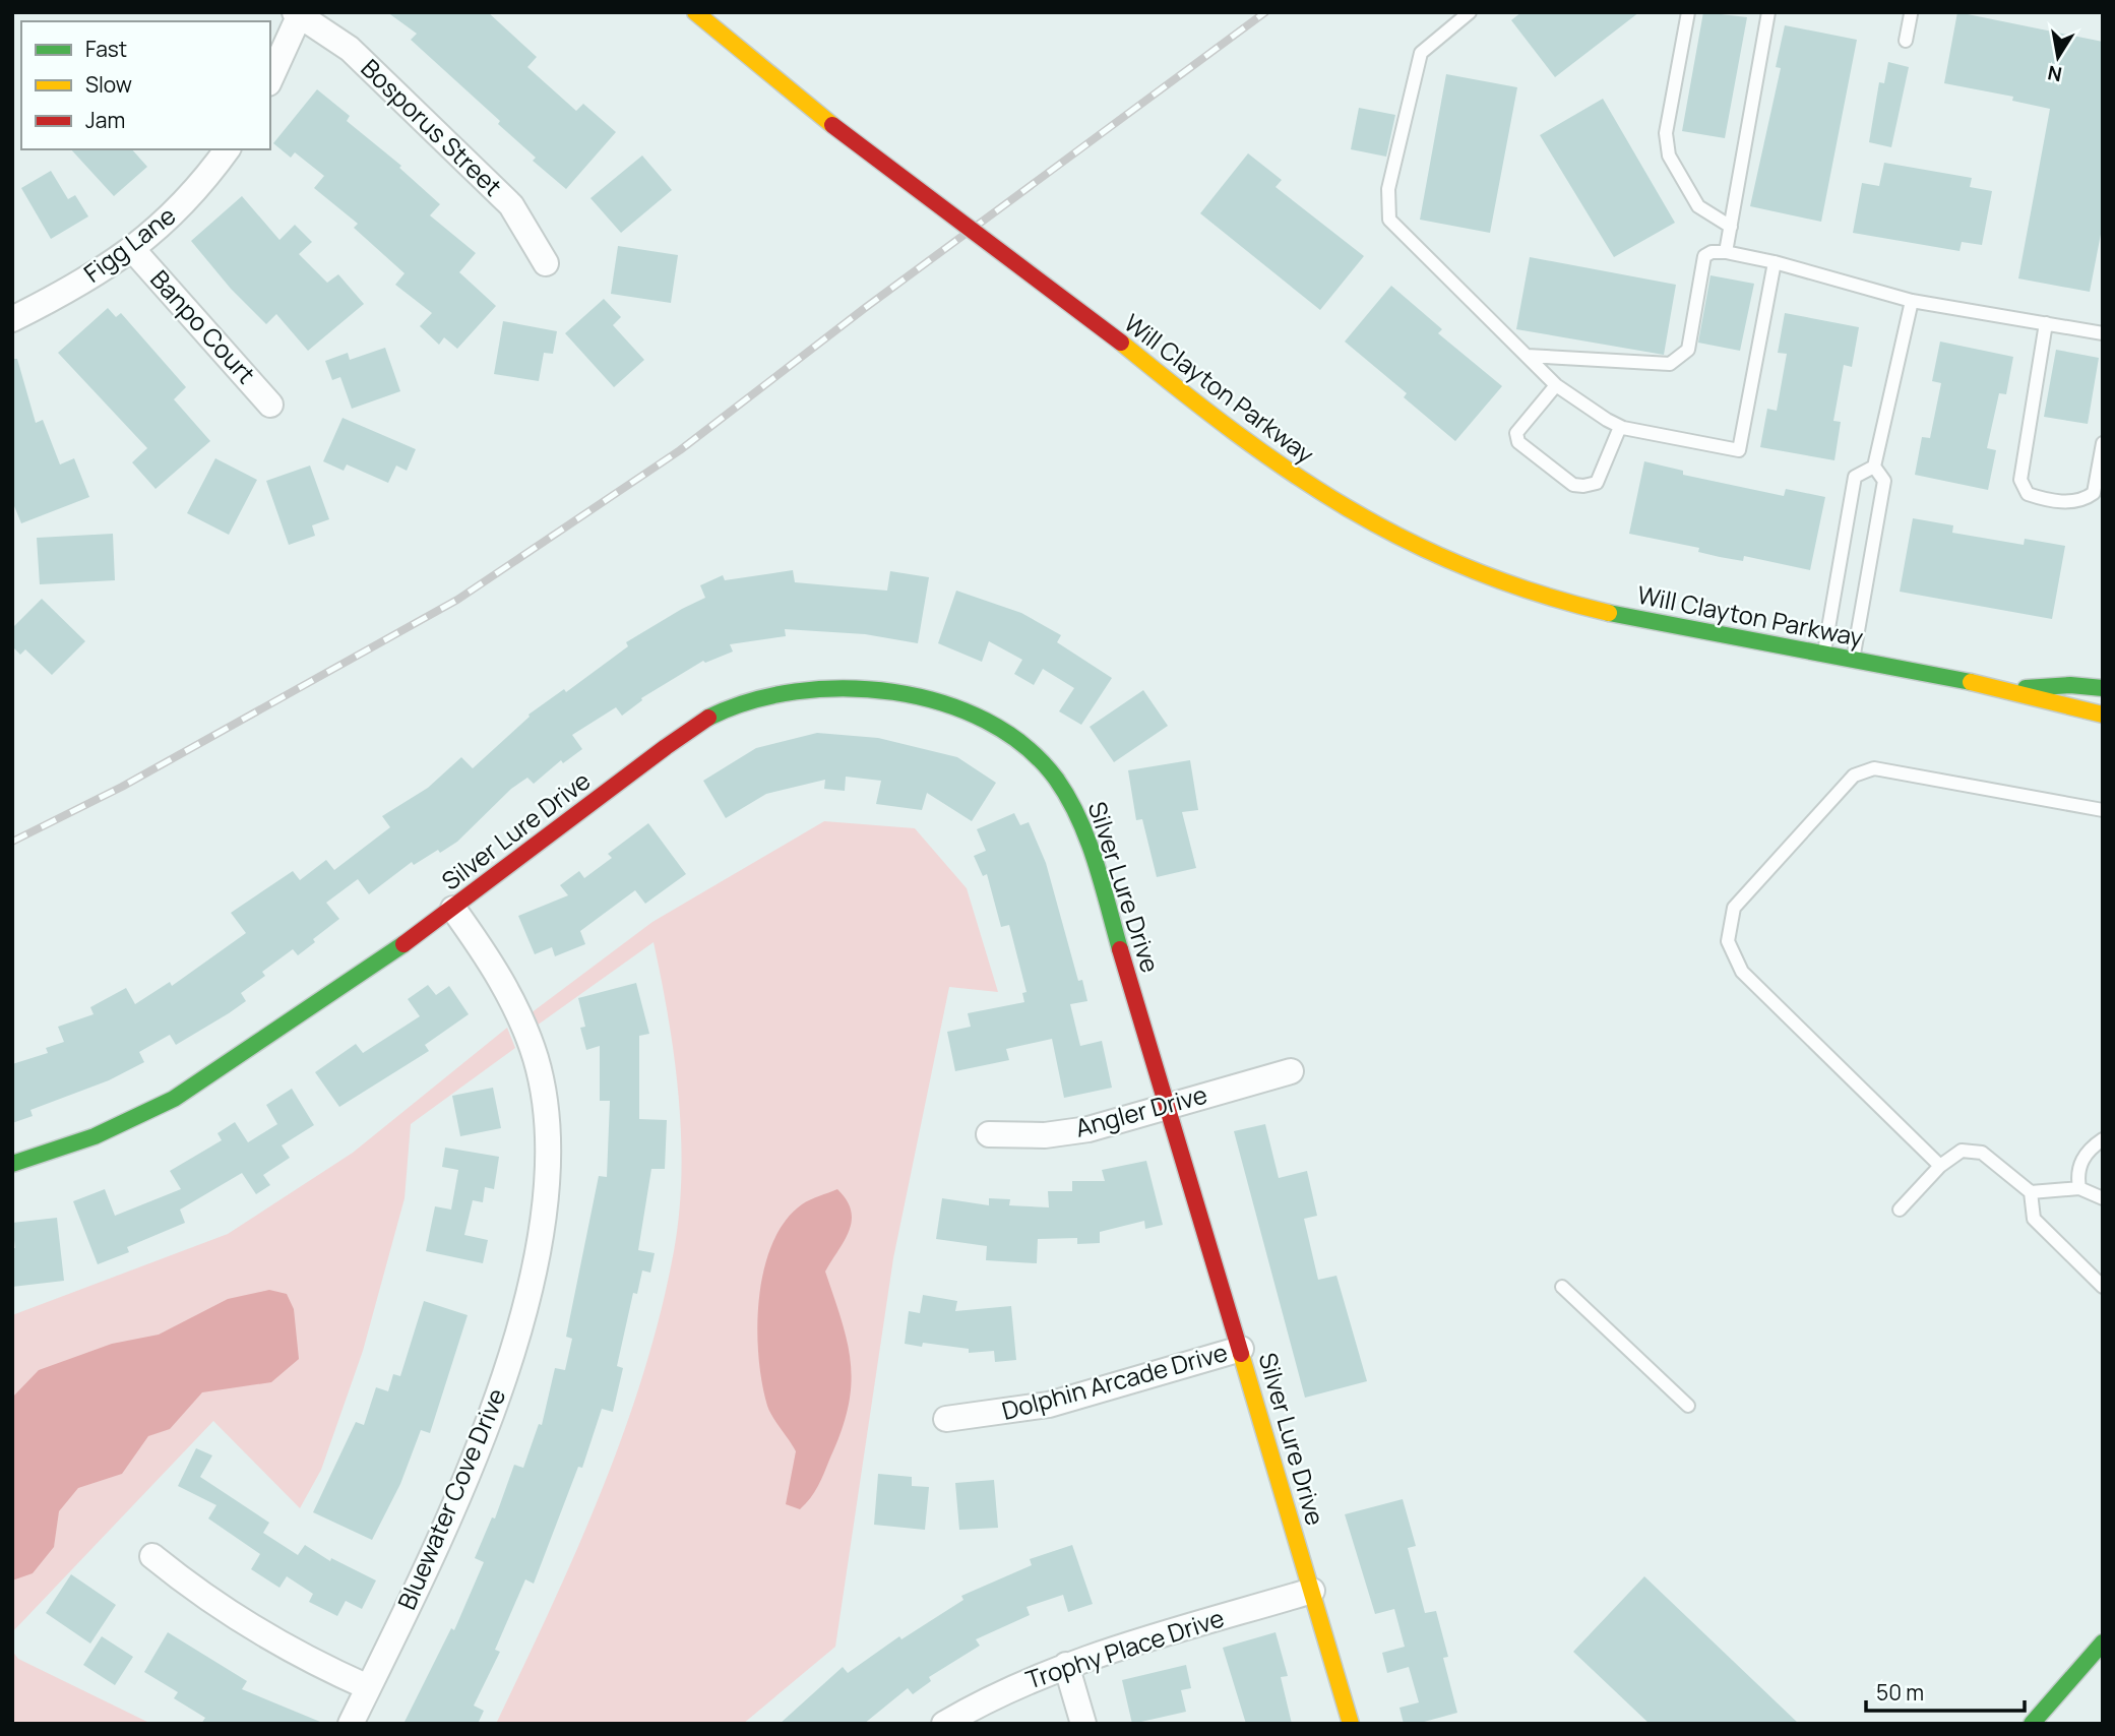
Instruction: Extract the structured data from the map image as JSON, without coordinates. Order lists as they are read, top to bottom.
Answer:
{
  "streets": {
    "street": [
      "Bosporus Street",
      "Figg Lane",
      "Banpo Court",
      "Will Clayton Parkway",
      "Silver Lure Drive",
      "Angler Drive",
      "Dolphin Arcade Drive",
      "Bluewater Cove Drive",
      "Trophy Place Drive"
    ]
  },
  "crossings": [
    ["Figg Lane", "Banpo Court"],
    ["Silver Lure Drive", "Angler Drive"],
    ["Silver Lure Drive", "Dolphin Arcade Drive"],
    ["Silver Lure Drive", "Bluewater Cove Drive"],
    ["Silver Lure Drive", "Trophy Place Drive"]
  ],
  "legend": ["Fast", "Slow", "Jam"],
  "scale_bar": "50 m",
  "north": "bottom"
}
